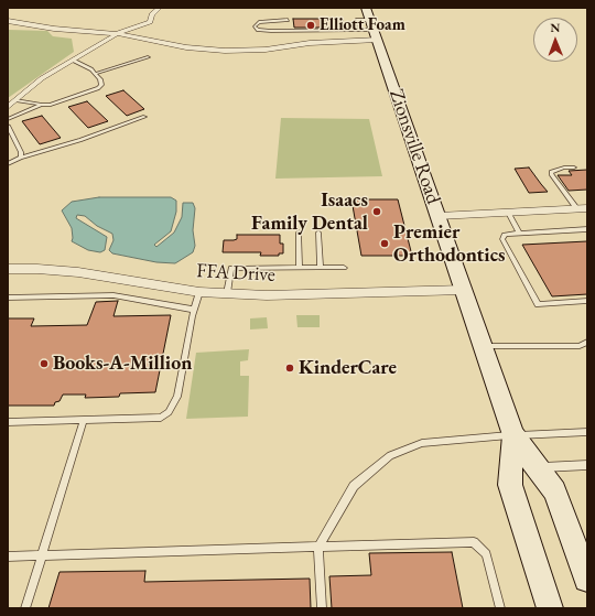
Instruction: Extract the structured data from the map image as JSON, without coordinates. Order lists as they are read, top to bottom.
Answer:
{
  "streets": {
    "main road": ["Zionsville Road"],
    "street": ["FFA Drive"]
  },
  "crossings": [
    ["Zionsville Road", "FFA Drive"]
  ],
  "places": [
    "Elliott Foam",
    "Isaacs Family Dental",
    "Premier Orthodontics",
    "Books-A-Million",
    "KinderCare"
  ],
  "north": "top"
}
